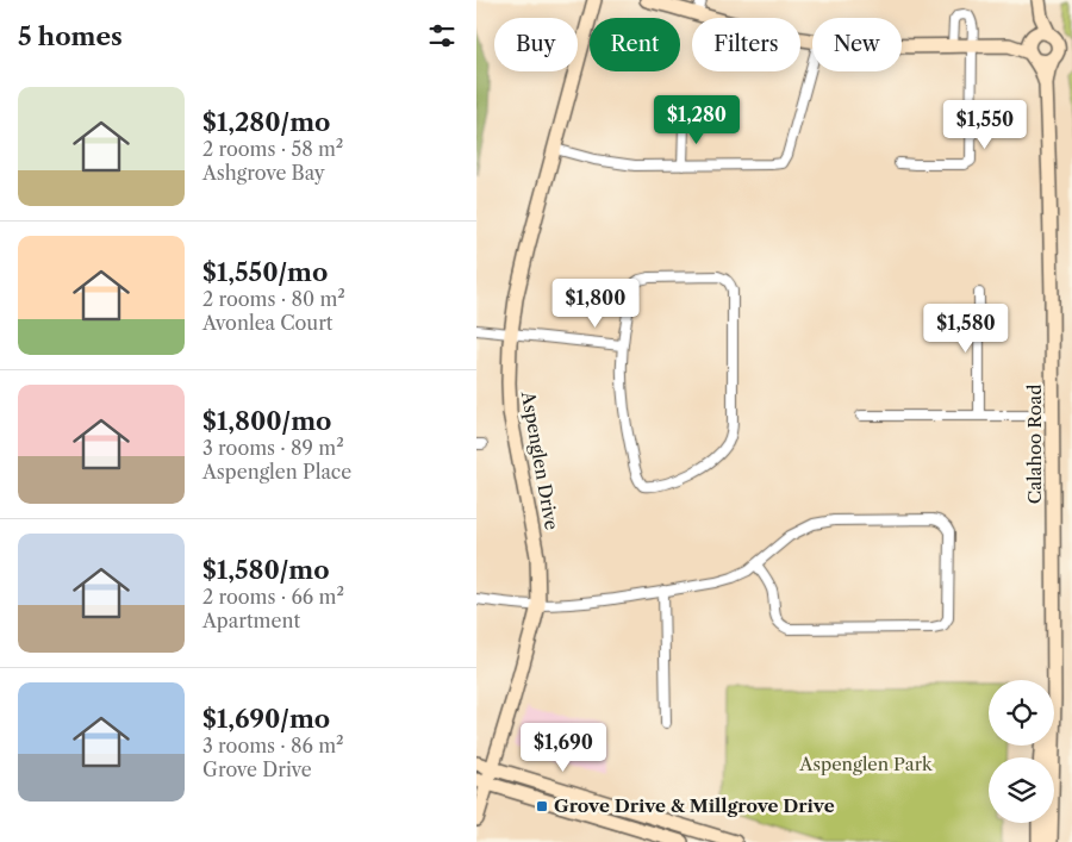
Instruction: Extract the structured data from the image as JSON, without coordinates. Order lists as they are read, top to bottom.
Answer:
{
  "streets": {
    "street": ["Calahoo Road", "Aspenglen Drive"]
  },
  "parks": ["Aspenglen Park"],
  "places": {
    "transit": ["Grove Drive & Millgrove Drive"]
  },
  "page": {
    "heading": "5 homes",
    "chip": [
      "Buy",
      "Rent",
      "Filters",
      "New"
    ],
    "list": [
      {
        "name": "$1,280/mo",
        "note": "2 rooms · 58 m² · Ashgrove Bay"
      },
      {
        "name": "$1,550/mo",
        "note": "2 rooms · 80 m² · Avonlea Court"
      },
      {
        "name": "$1,800/mo",
        "note": "3 rooms · 89 m² · Aspenglen Place"
      },
      {
        "name": "$1,580/mo",
        "note": "2 rooms · 66 m² · Apartment"
      },
      {
        "name": "$1,690/mo",
        "note": "3 rooms · 86 m² · Grove Drive"
      }
    ],
    "price": [
      "$1,280",
      "$1,550",
      "$1,800",
      "$1,580",
      "$1,690"
    ]
  }
}
